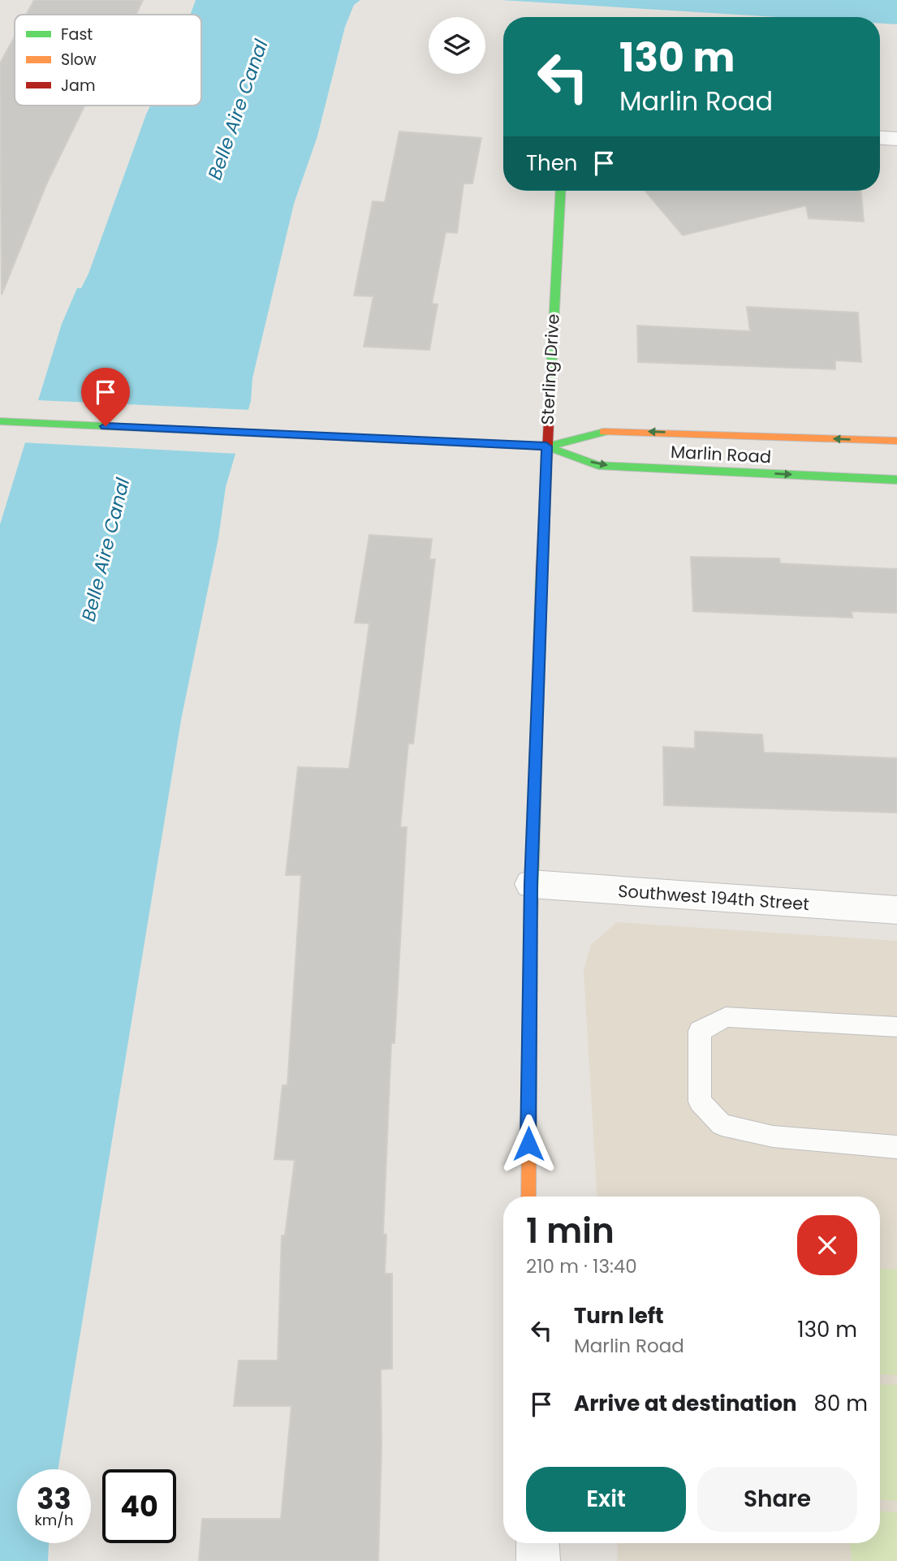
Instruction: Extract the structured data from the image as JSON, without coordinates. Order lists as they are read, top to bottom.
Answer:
{
  "streets": {
    "street": ["Sterling Drive", "Marlin Road", "Southwest 194th Street"]
  },
  "crossings": [
    ["Sterling Drive", "Marlin Road"],
    ["Sterling Drive", "Southwest 194th Street"]
  ],
  "water": ["Belle Aire Canal"],
  "legend": ["Fast", "Slow", "Jam"],
  "page": {
    "turn": ["130 m", "Marlin Road"],
    "then": "Then",
    "heading": ["1 min", "210 m · 13:40"],
    "list": [
      {
        "name": "Turn left",
        "note": "Marlin Road",
        "value": "130 m"
      },
      {
        "name": "Arrive at destination",
        "value": "80 m"
      }
    ],
    "buttons": ["Exit", "Share"],
    "speed": "33 km/h",
    "limit": "40"
  }
}
